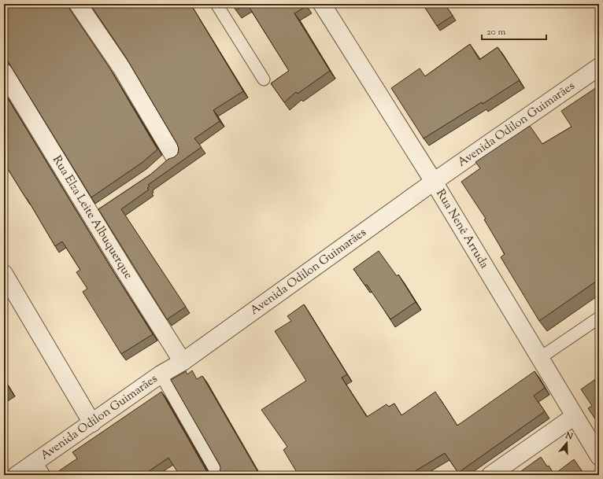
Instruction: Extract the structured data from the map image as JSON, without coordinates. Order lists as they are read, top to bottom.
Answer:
{
  "streets": {
    "street": ["Avenida Odilon Guimarães", "Rua Elza Leite Albuquerque", "Rua Nenê Arruda"]
  },
  "crossings": [
    ["Avenida Odilon Guimarães", "Rua Elza Leite Albuquerque"],
    ["Avenida Odilon Guimarães", "Rua Nenê Arruda"]
  ],
  "scale_bar": "20 m",
  "north": "top"
}
